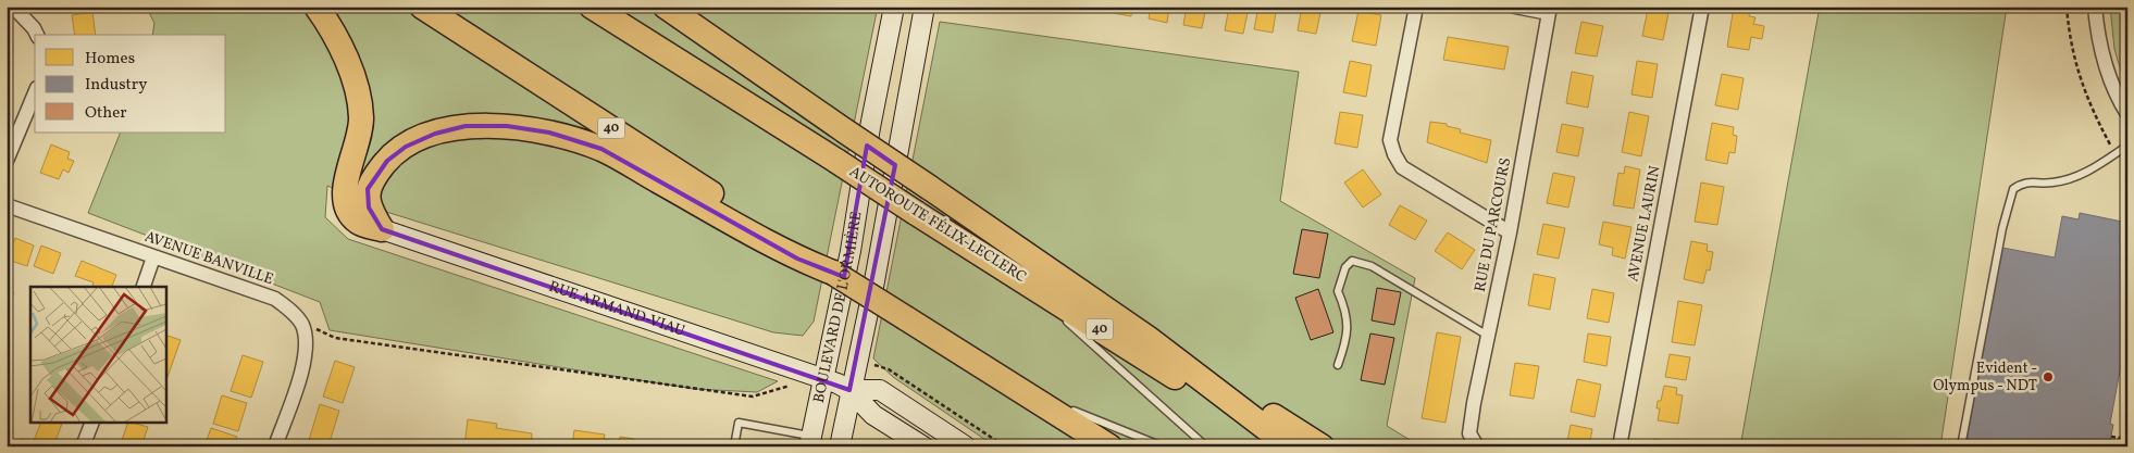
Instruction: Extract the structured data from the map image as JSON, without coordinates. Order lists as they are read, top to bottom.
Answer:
{
  "streets": {
    "highway": ["40", "AUTOROUTE FÉLIX-LECLERC"],
    "main road": ["BOULEVARD DE L'ORMIÈRE", "RUE ARMAND-VIAU"],
    "street": ["AVENUE LAURIN", "RUE DU PARCOURS", "AVENUE BANVILLE"]
  },
  "crossings": [
    ["BOULEVARD DE L'ORMIÈRE", "RUE ARMAND-VIAU"]
  ],
  "places": ["Evident - Olympus - NDT"],
  "legend": ["Homes", "Industry", "Other"]
}
